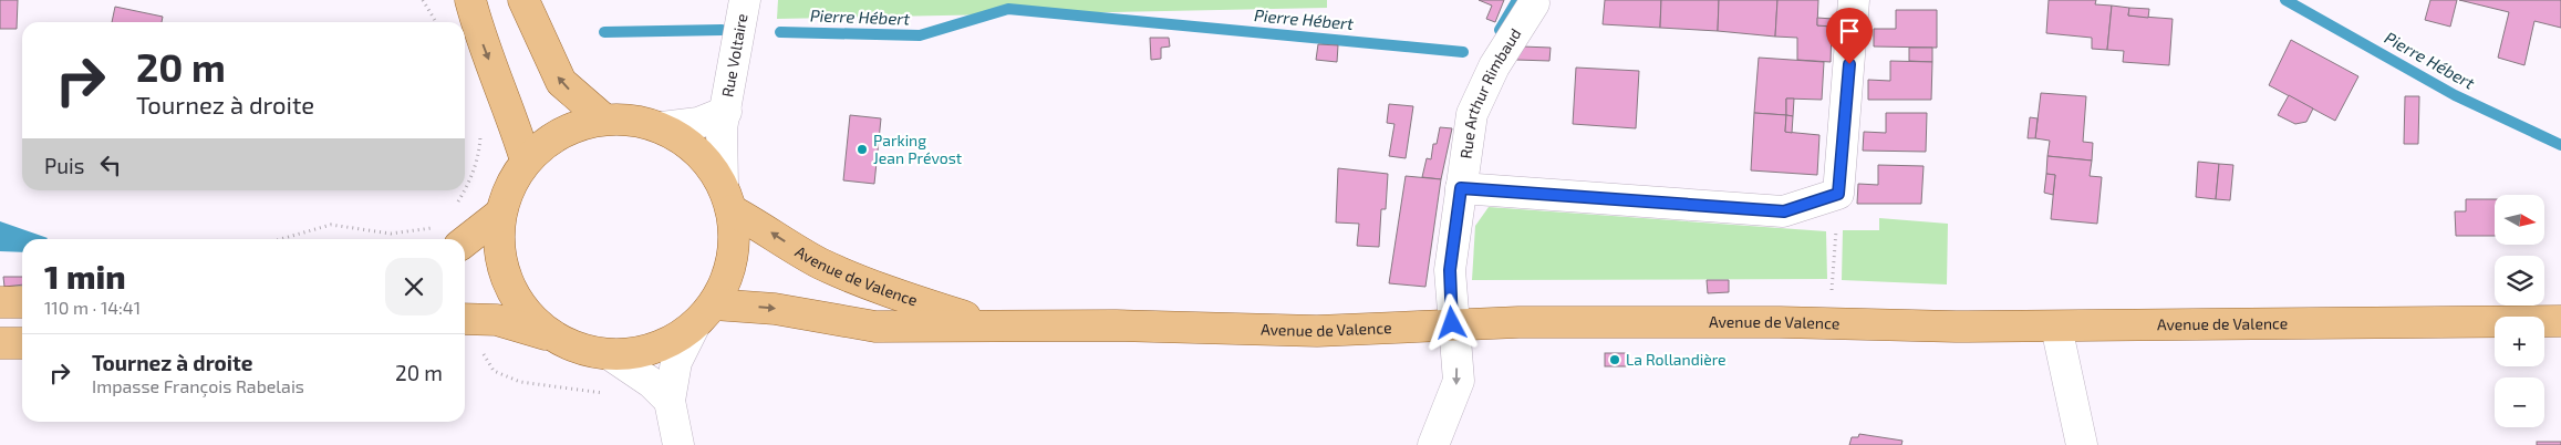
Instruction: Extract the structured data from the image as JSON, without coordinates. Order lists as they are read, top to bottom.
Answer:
{
  "streets": {
    "main road": ["Avenue de Valence"],
    "street": ["Rue Voltaire", "Rue Arthur Rimbaud"]
  },
  "crossings": [
    ["Rue Voltaire", "Avenue de Valence"],
    ["Rue Arthur Rimbaud", "Avenue de Valence"]
  ],
  "water": ["Pierre Hébert"],
  "places": ["Parking Jean Prévost", "La Rollandière"],
  "north": "right",
  "page": {
    "turn": ["20 m", "Tournez à droite"],
    "then": "Puis",
    "map_buttons": ["+", "−"],
    "heading": ["1 min", "110 m · 14:41"],
    "list": [
      {
        "name": "Tournez à droite",
        "note": "Impasse François Rabelais",
        "value": "20 m"
      }
    ]
  }
}
